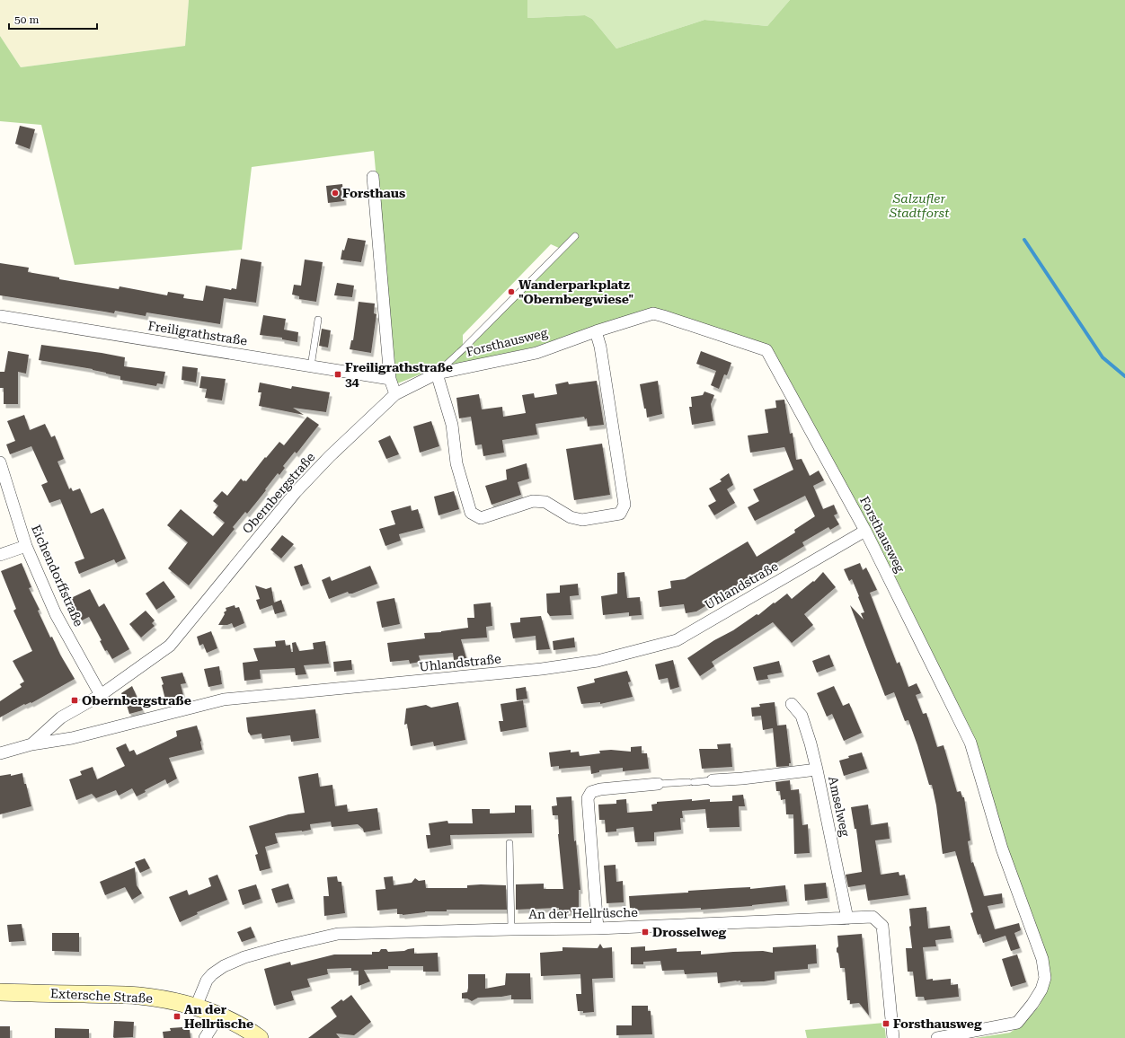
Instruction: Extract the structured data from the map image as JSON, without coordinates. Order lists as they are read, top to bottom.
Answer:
{
  "streets": {
    "main road": ["Extersche Straße"],
    "street": [
      "Freiligrathstraße",
      "Forsthausweg",
      "Obernbergstraße",
      "Eichendorffstraße",
      "Uhlandstraße",
      "Amselweg",
      "An der Hellrüsche"
    ]
  },
  "crossings": [
    ["Forsthausweg", "Obernbergstraße"],
    ["Forsthausweg", "Uhlandstraße"],
    ["Obernbergstraße", "Eichendorffstraße"],
    ["Obernbergstraße", "Uhlandstraße"],
    ["Amselweg", "An der Hellrüsche"],
    ["An der Hellrüsche", "Extersche Straße"]
  ],
  "parks": ["Salzufler Stadtforst"],
  "places": {
    "other": ["Forsthaus", "Wanderparkplatz \"Obernbergwiese\""],
    "transit": [
      "Freiligrathstraße 34",
      "Obernbergstraße",
      "Drosselweg",
      "An der Hellrüsche",
      "Forsthausweg"
    ]
  },
  "scale_bar": "50 m"
}
